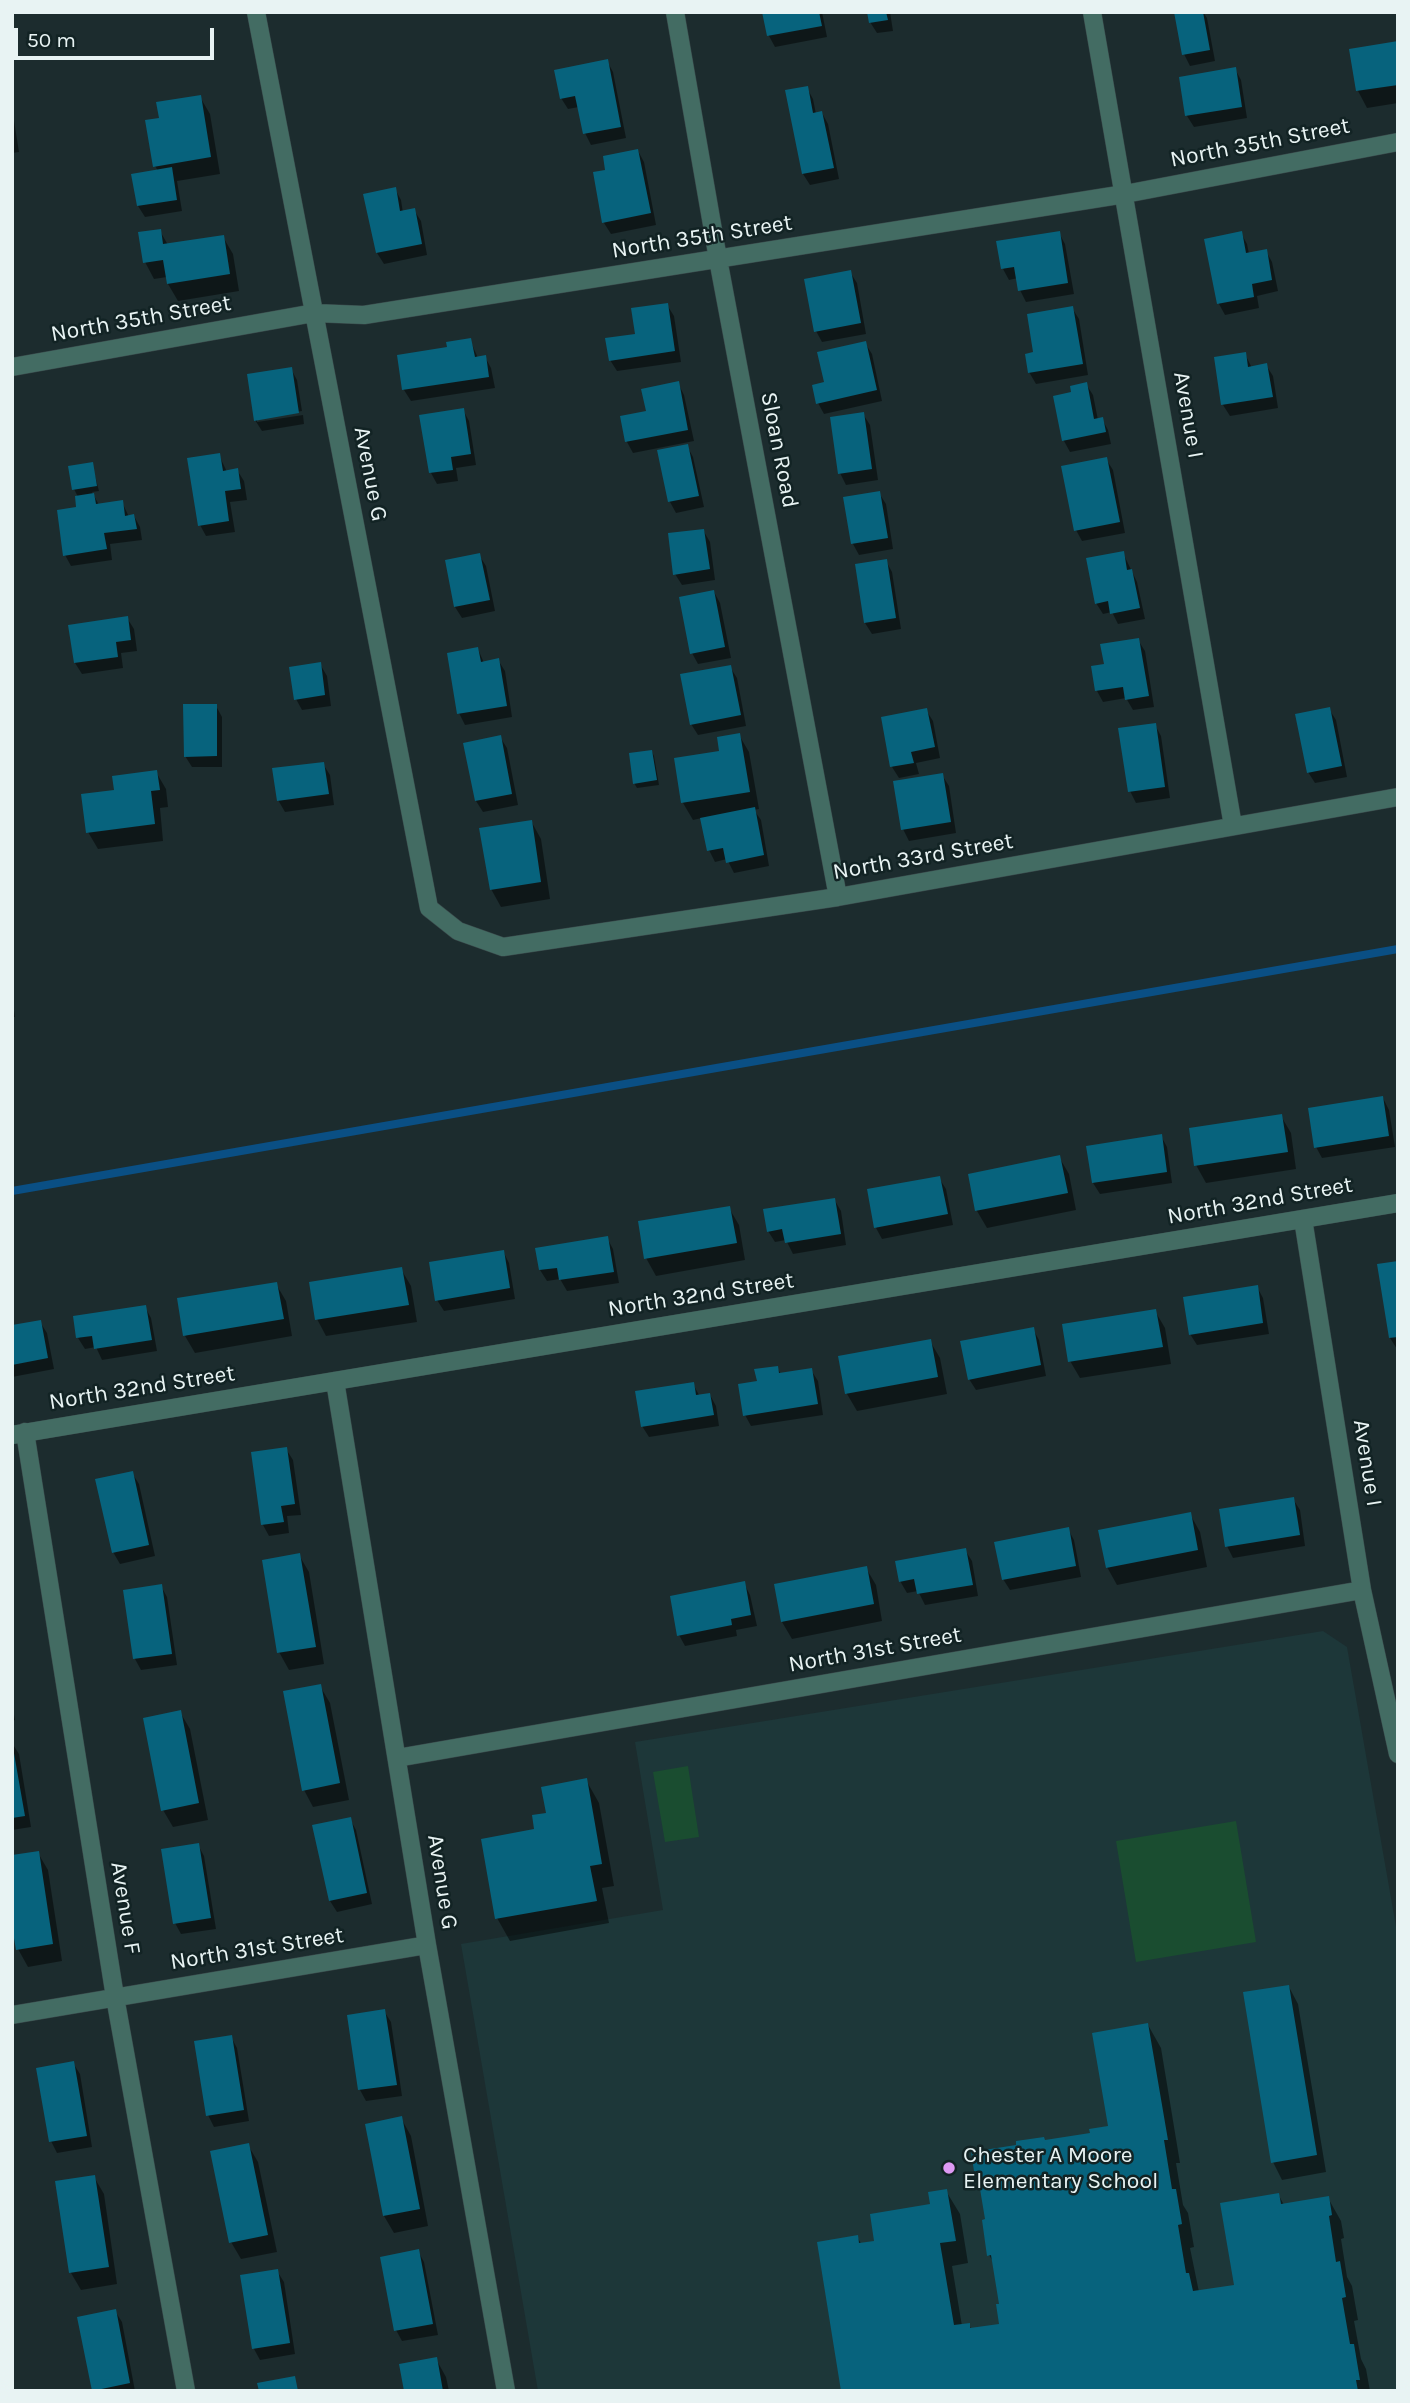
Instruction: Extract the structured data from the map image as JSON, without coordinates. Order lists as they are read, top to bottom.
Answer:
{
  "streets": {
    "street": [
      "North 35th Street",
      "Avenue I",
      "Sloan Road",
      "Avenue G",
      "North 33rd Street",
      "North 32nd Street",
      "North 31st Street",
      "Avenue F"
    ]
  },
  "crossings": [
    ["North 35th Street", "Avenue I"],
    ["North 35th Street", "Sloan Road"],
    ["North 35th Street", "Avenue G"],
    ["Avenue I", "North 33rd Street"],
    ["Avenue I", "North 32nd Street"],
    ["Avenue I", "North 31st Street"],
    ["Sloan Road", "North 33rd Street"],
    ["Avenue G", "North 33rd Street"],
    ["Avenue G", "North 32nd Street"],
    ["Avenue G", "North 31st Street"],
    ["North 32nd Street", "Avenue F"],
    ["North 31st Street", "Avenue F"]
  ],
  "places": ["Chester A Moore Elementary School"],
  "scale_bar": "50 m"
}
